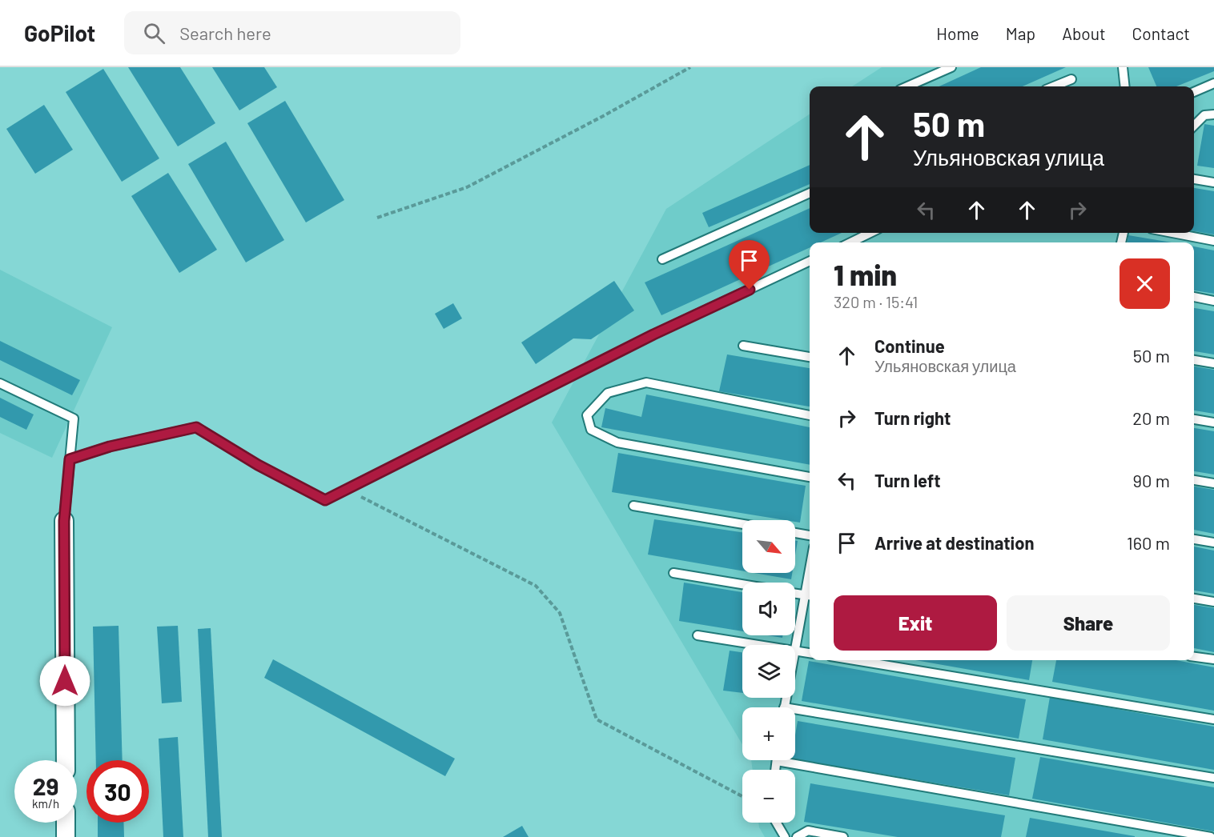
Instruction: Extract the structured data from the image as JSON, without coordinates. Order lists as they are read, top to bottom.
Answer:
{
  "north": "bottom right",
  "page": {
    "header": "GoPilot",
    "search": "Search here",
    "nav": [
      "Home",
      "Map",
      "About",
      "Contact"
    ],
    "turn": ["50 m", "Ульяновская улица"],
    "heading": ["1 min", "320 m · 15:41"],
    "list": [
      {
        "name": "Continue",
        "note": "Ульяновская улица",
        "value": "50 m"
      },
      {
        "name": "Turn right",
        "value": "20 m"
      },
      {
        "name": "Turn left",
        "value": "90 m"
      },
      {
        "name": "Arrive at destination",
        "value": "160 m"
      }
    ],
    "map_buttons": ["+", "−"],
    "buttons": ["Exit", "Share"],
    "speed": "29 km/h",
    "limit": "30"
  }
}
